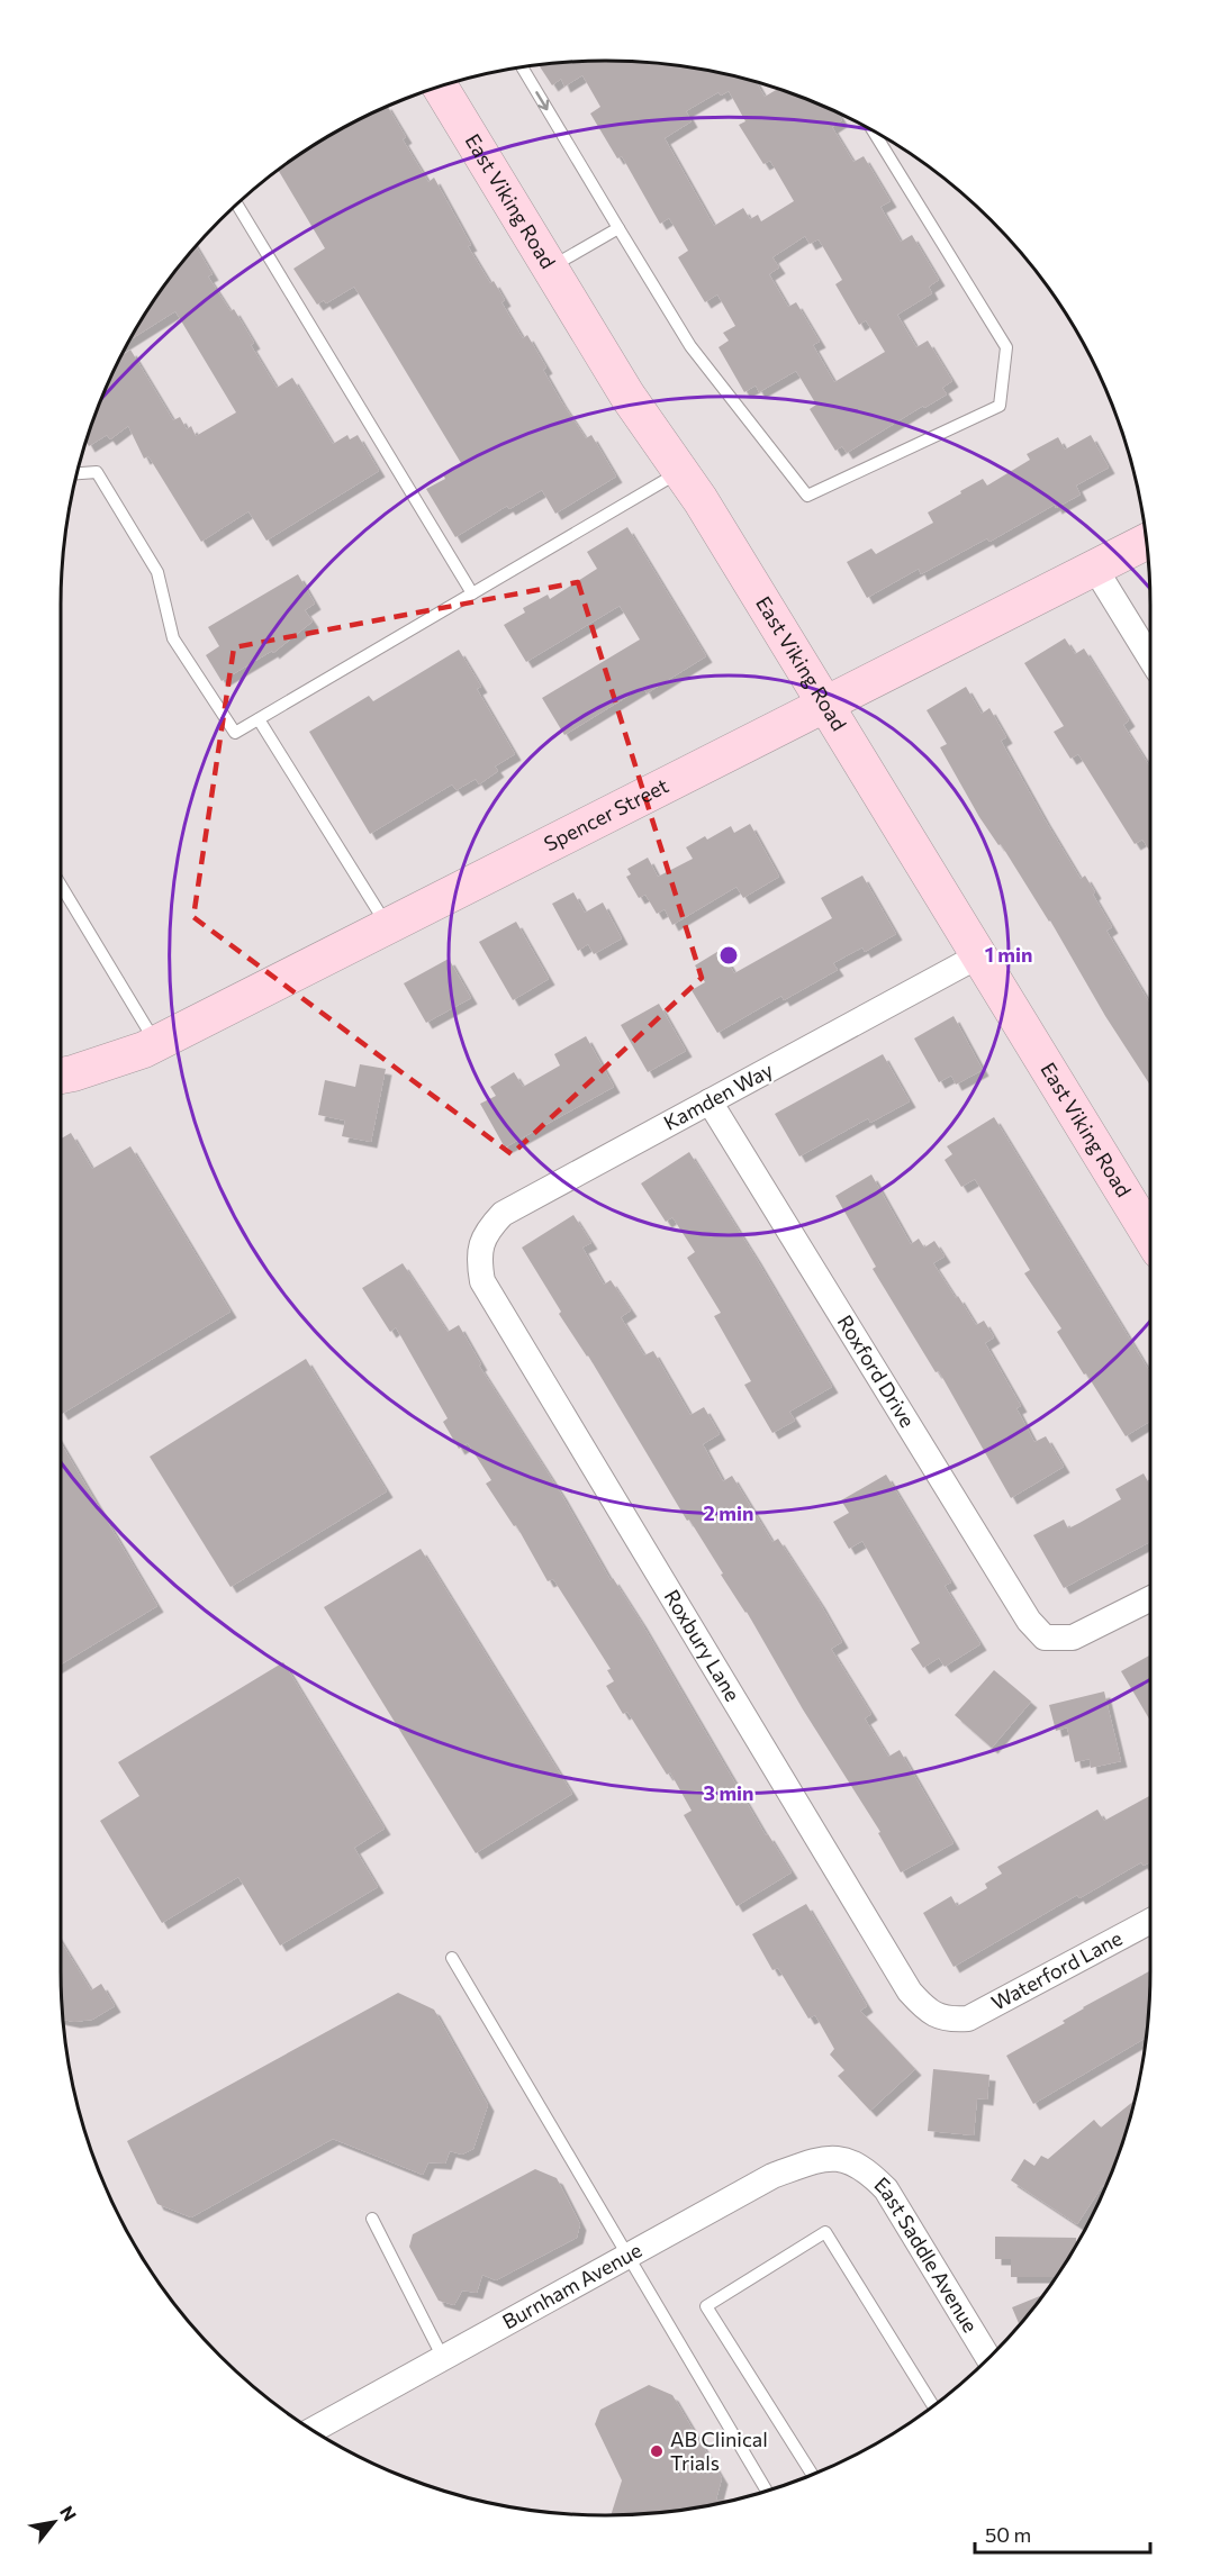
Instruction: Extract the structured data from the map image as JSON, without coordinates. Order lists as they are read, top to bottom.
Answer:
{
  "streets": {
    "street": [
      "East Viking Road",
      "Spencer Street",
      "Kamden Way",
      "Roxford Drive",
      "Roxbury Lane",
      "Waterford Lane",
      "East Saddle Avenue",
      "Burnham Avenue"
    ]
  },
  "crossings": [
    ["East Viking Road", "Spencer Street"],
    ["East Viking Road", "Kamden Way"],
    ["Kamden Way", "Roxford Drive"],
    ["Kamden Way", "Roxbury Lane"],
    ["Roxbury Lane", "Waterford Lane"],
    ["East Saddle Avenue", "Burnham Avenue"]
  ],
  "places": ["AB Clinical Trials"],
  "scale_bar": "50 m",
  "north": "top right",
  "rings": ["1 min", "2 min", "3 min"]
}
